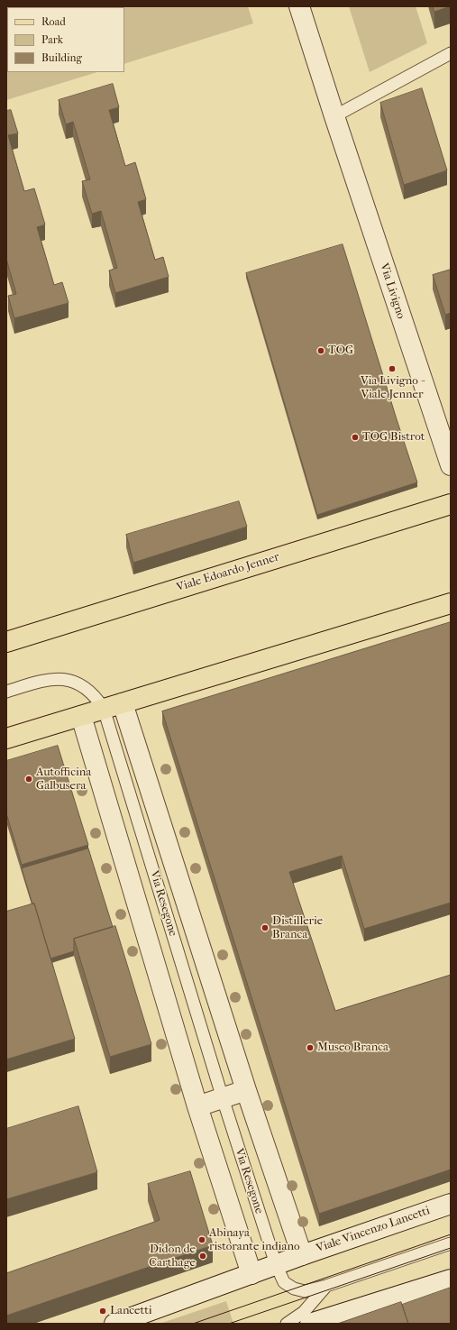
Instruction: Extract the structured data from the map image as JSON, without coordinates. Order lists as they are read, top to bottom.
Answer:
{
  "streets": {
    "main road": ["Viale Edoardo Jenner"],
    "street": ["Via Livigno", "Via Resegone", "Viale Vincenzo Lancetti"]
  },
  "crossings": [
    ["Via Resegone", "Viale Vincenzo Lancetti"]
  ],
  "places": [
    "TOG",
    "Via Livigno - Viale Jenner",
    "TOG Bistrot",
    "Autofficina Galbusera",
    "Distillerie Branca",
    "Museo Branca",
    "Abinaya ristorante indiano",
    "Didon de Carthage",
    "Lancetti"
  ],
  "legend": ["Road", "Park", "Building"]
}
